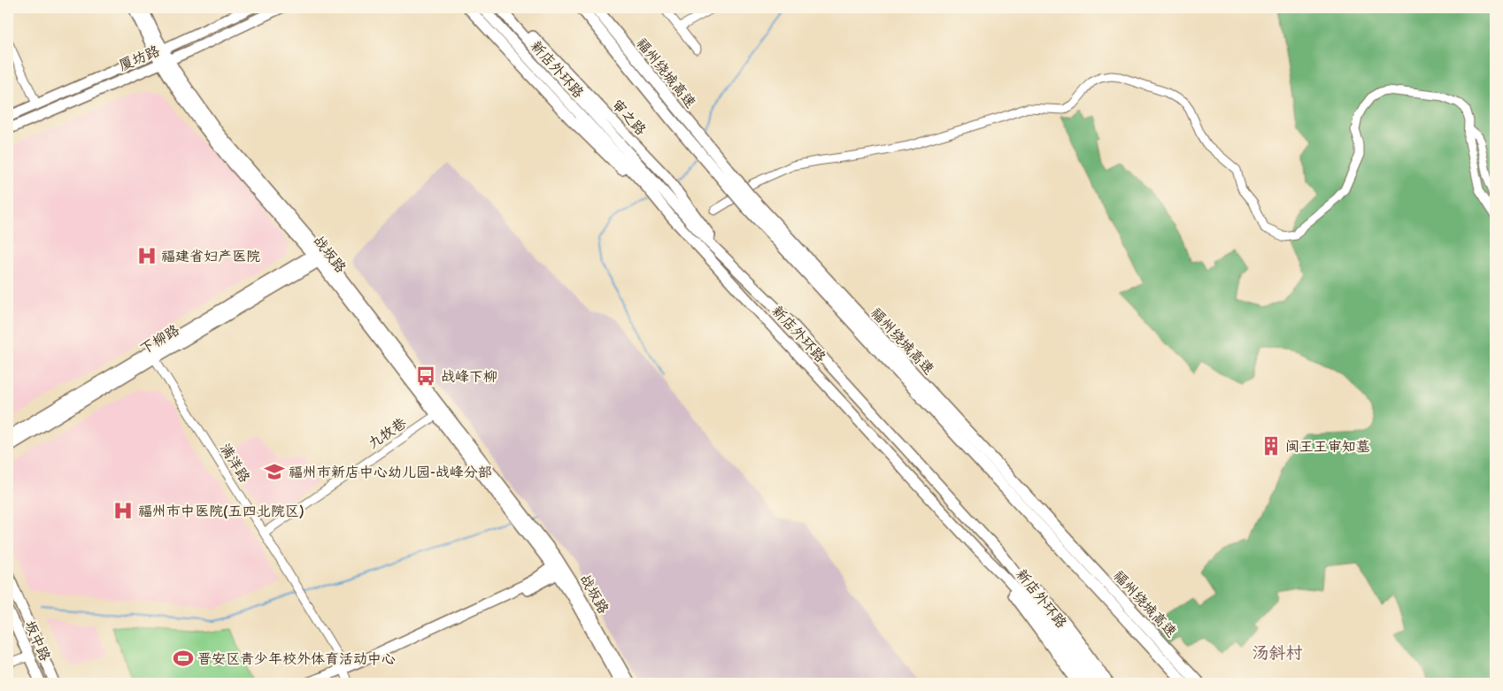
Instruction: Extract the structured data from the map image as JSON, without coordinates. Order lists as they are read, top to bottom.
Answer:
{
  "streets": {
    "highway": ["福州绕城高速"],
    "main road": [
      "厦坊路",
      "新店外环路",
      "审之路",
      "战坂路",
      "下柳路",
      "坂中路"
    ],
    "street": ["九牧巷", "满洋路"]
  },
  "crossings": [
    ["厦坊路", "战坂路"],
    ["新店外环路", "审之路"],
    ["战坂路", "下柳路"],
    ["战坂路", "九牧巷"],
    ["下柳路", "满洋路"],
    ["九牧巷", "满洋路"]
  ],
  "districts": ["汤斜村"],
  "places": {
    "hospital": ["福建省妇产医院", "福州市中医院(五四北院区)"],
    "bus stop": ["战峰下柳"],
    "building": ["闽王王审知墓"],
    "school or university": ["福州市新店中心幼儿园-战峰分部"],
    "sports": ["晋安区青少年校外体育活动中心"]
  }
}
